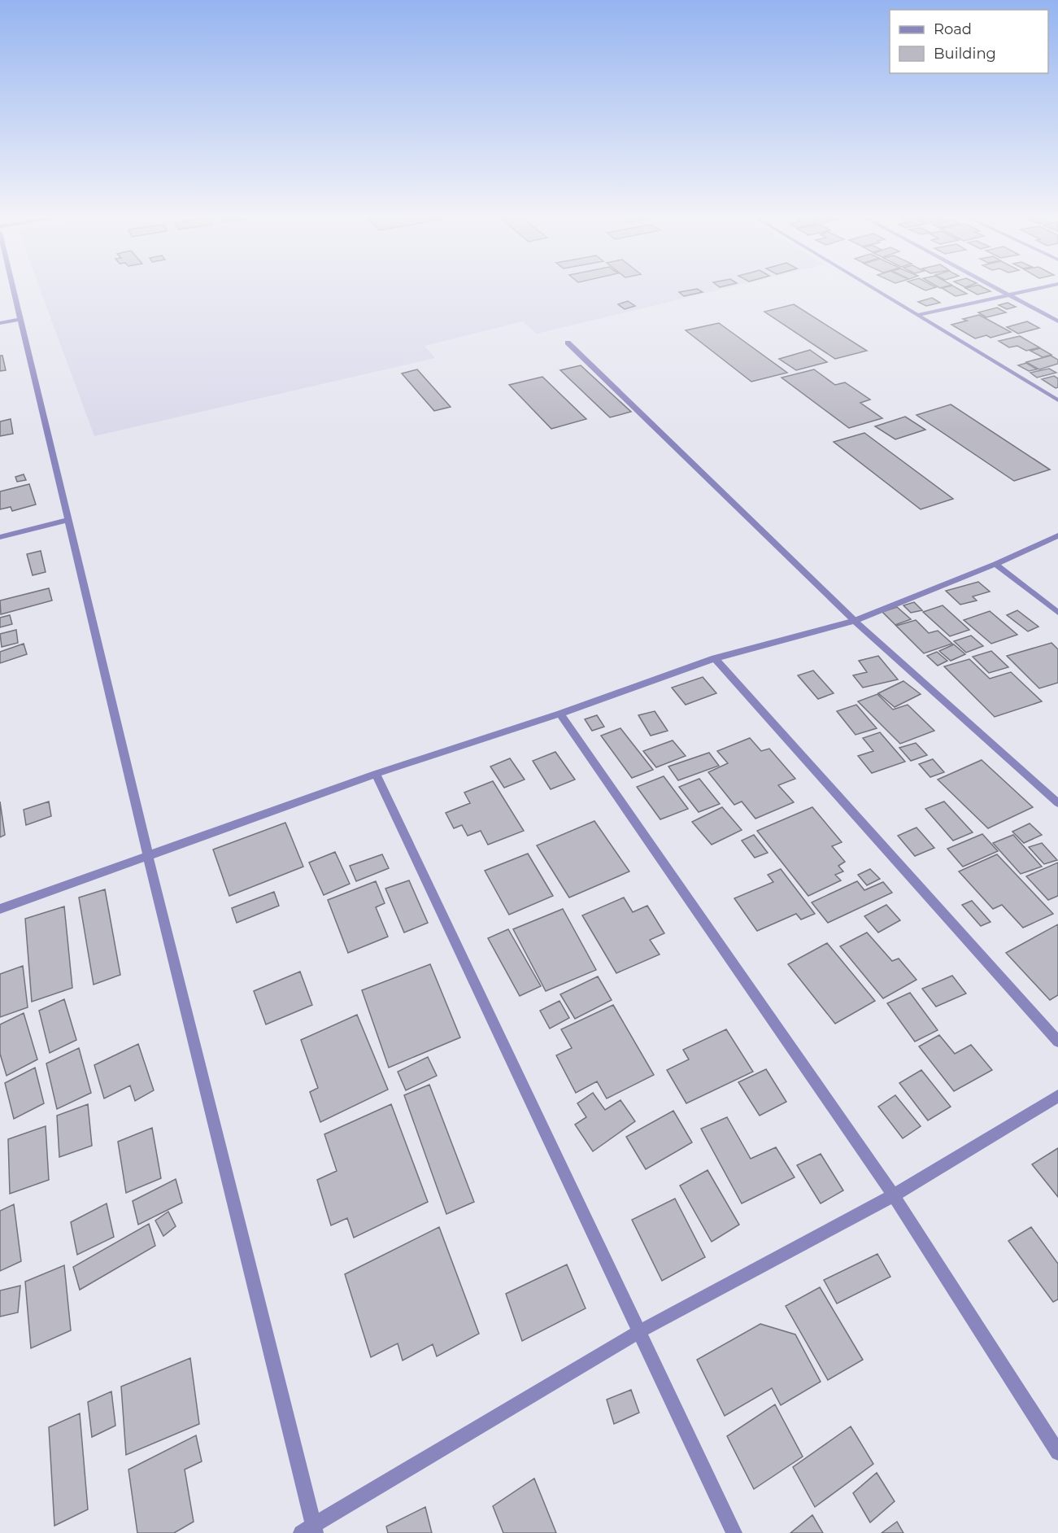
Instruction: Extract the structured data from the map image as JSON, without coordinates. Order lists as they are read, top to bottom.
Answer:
{
  "legend": ["Road", "Building"]
}
